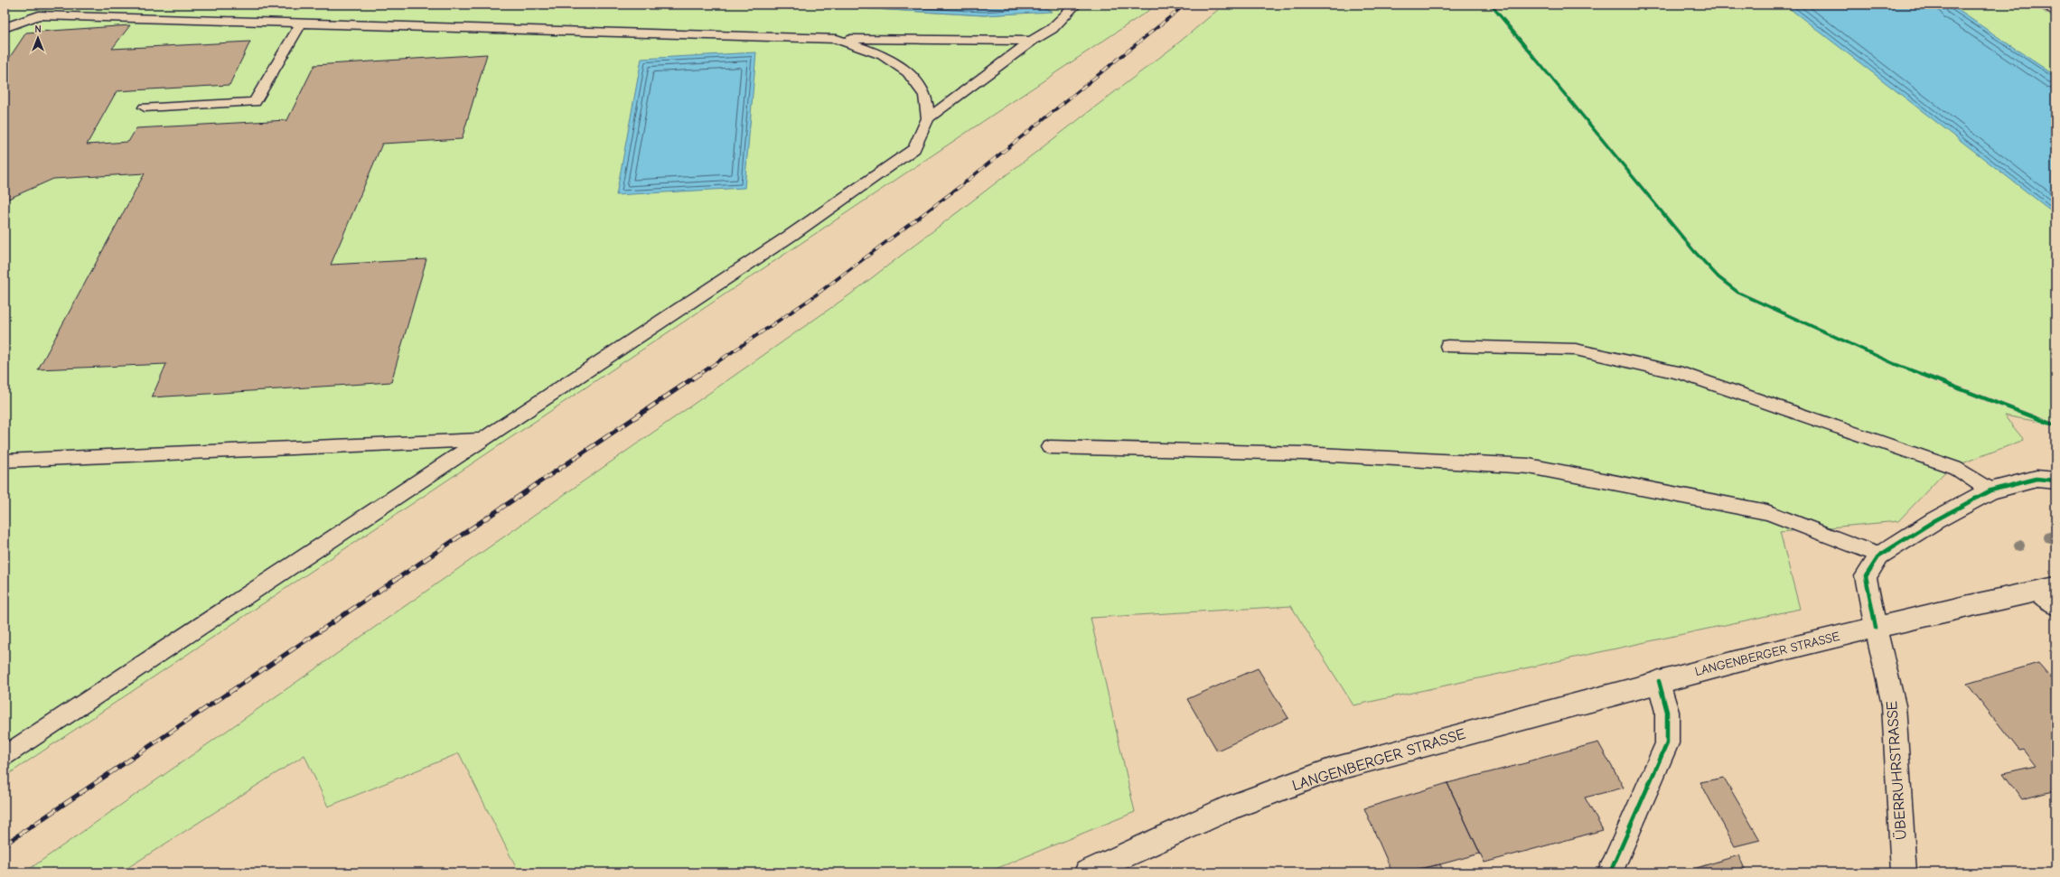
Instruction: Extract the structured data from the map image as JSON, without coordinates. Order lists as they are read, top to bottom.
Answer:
{
  "streets": {
    "main road": ["LANGENBERGER STRASSE", "ÜBERRUHRSTRASSE"]
  },
  "crossings": [
    ["LANGENBERGER STRASSE", "ÜBERRUHRSTRASSE"]
  ],
  "north": "top"
}
